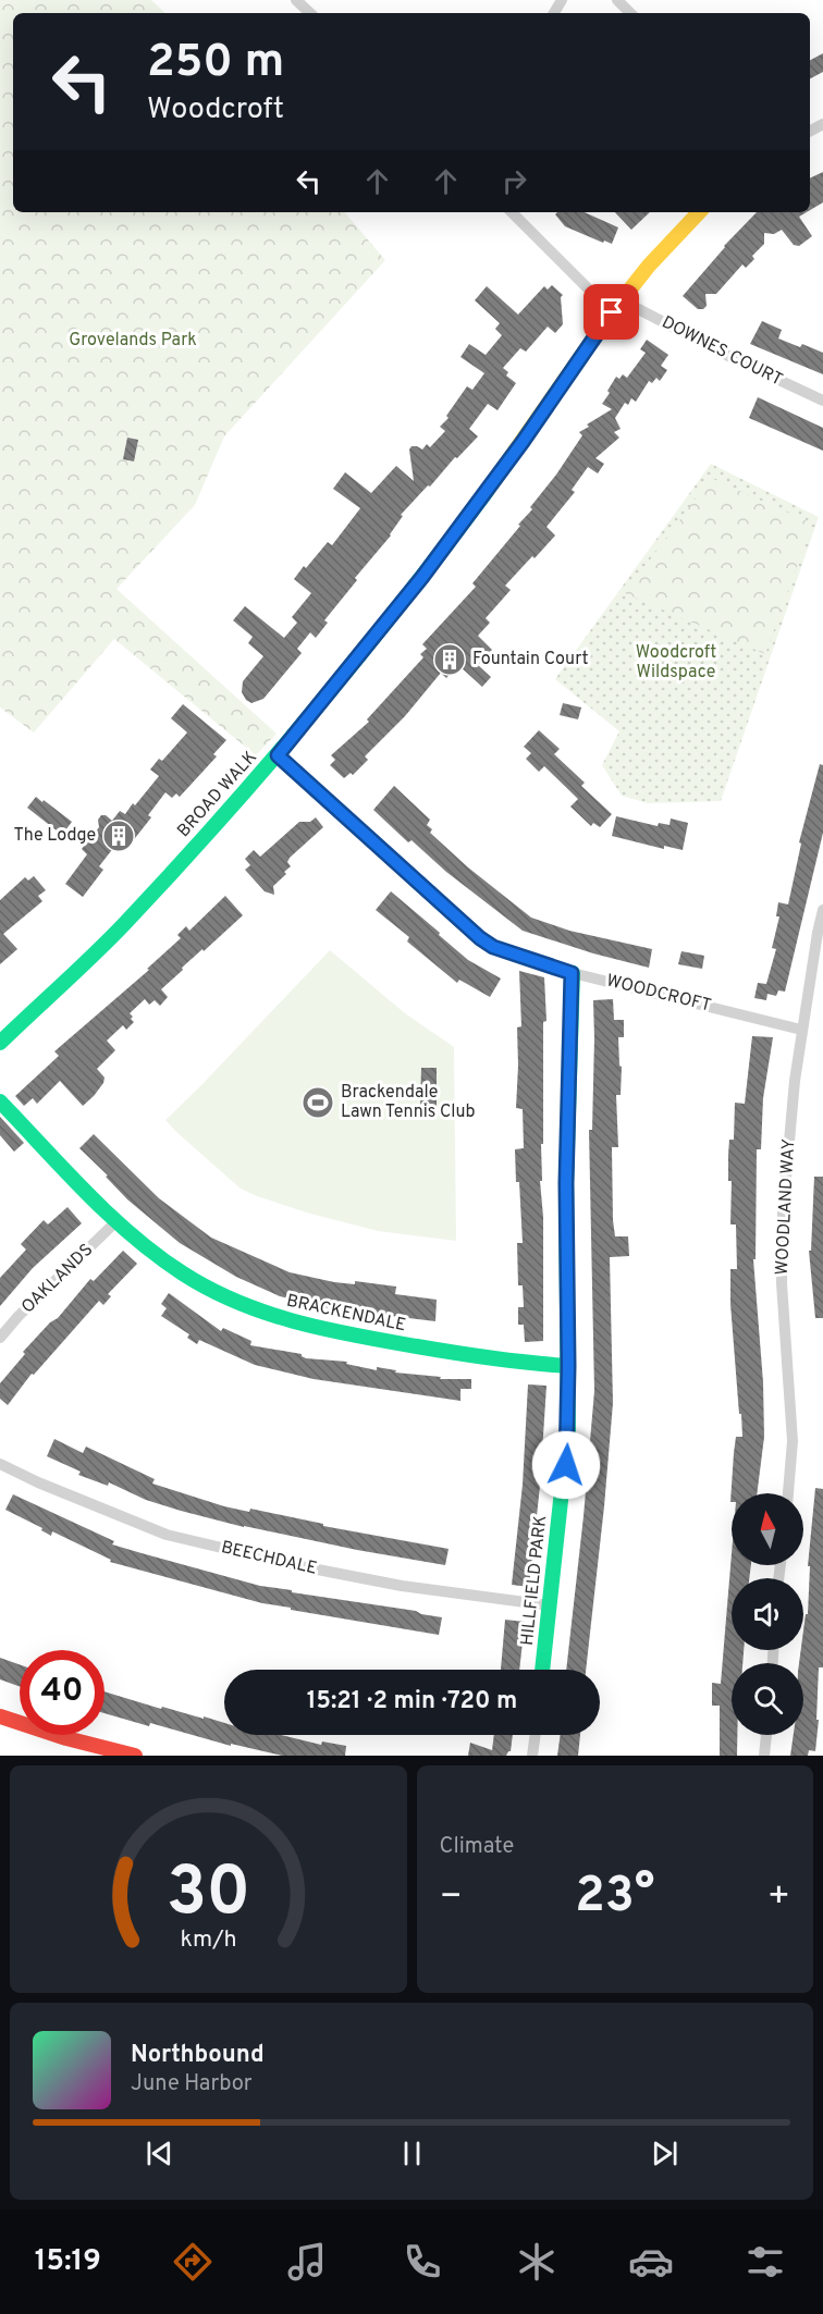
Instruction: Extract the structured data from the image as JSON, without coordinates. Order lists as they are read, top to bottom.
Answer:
{
  "streets": {
    "street": [
      "DOWNES COURT",
      "BROAD WALK",
      "WOODCROFT",
      "WOODLAND WAY",
      "OAKLANDS",
      "BRACKENDALE",
      "BEECHDALE",
      "HILLFIELD PARK"
    ]
  },
  "crossings": [
    ["DOWNES COURT", "BROAD WALK"],
    ["BROAD WALK", "WOODCROFT"],
    ["WOODCROFT", "WOODLAND WAY"],
    ["WOODCROFT", "HILLFIELD PARK"],
    ["OAKLANDS", "BRACKENDALE"],
    ["BRACKENDALE", "HILLFIELD PARK"],
    ["BEECHDALE", "HILLFIELD PARK"]
  ],
  "parks": ["Grovelands Park", "Woodcroft Wildspace"],
  "places": {
    "building": ["Fountain Court", "The Lodge"],
    "sports": ["Brackendale Lawn Tennis Club"]
  },
  "north": "top",
  "page": {
    "turn": ["250 m", "Woodcroft"],
    "limit": "40",
    "trip": "15:21 · 2 min · 720 m",
    "tile": "Climate",
    "heat": ["−", "23°", "+"],
    "song": ["Northbound", "June Harbor"],
    "tabs": "15:19",
    "gauge": ["30", "km/h"]
  }
}
